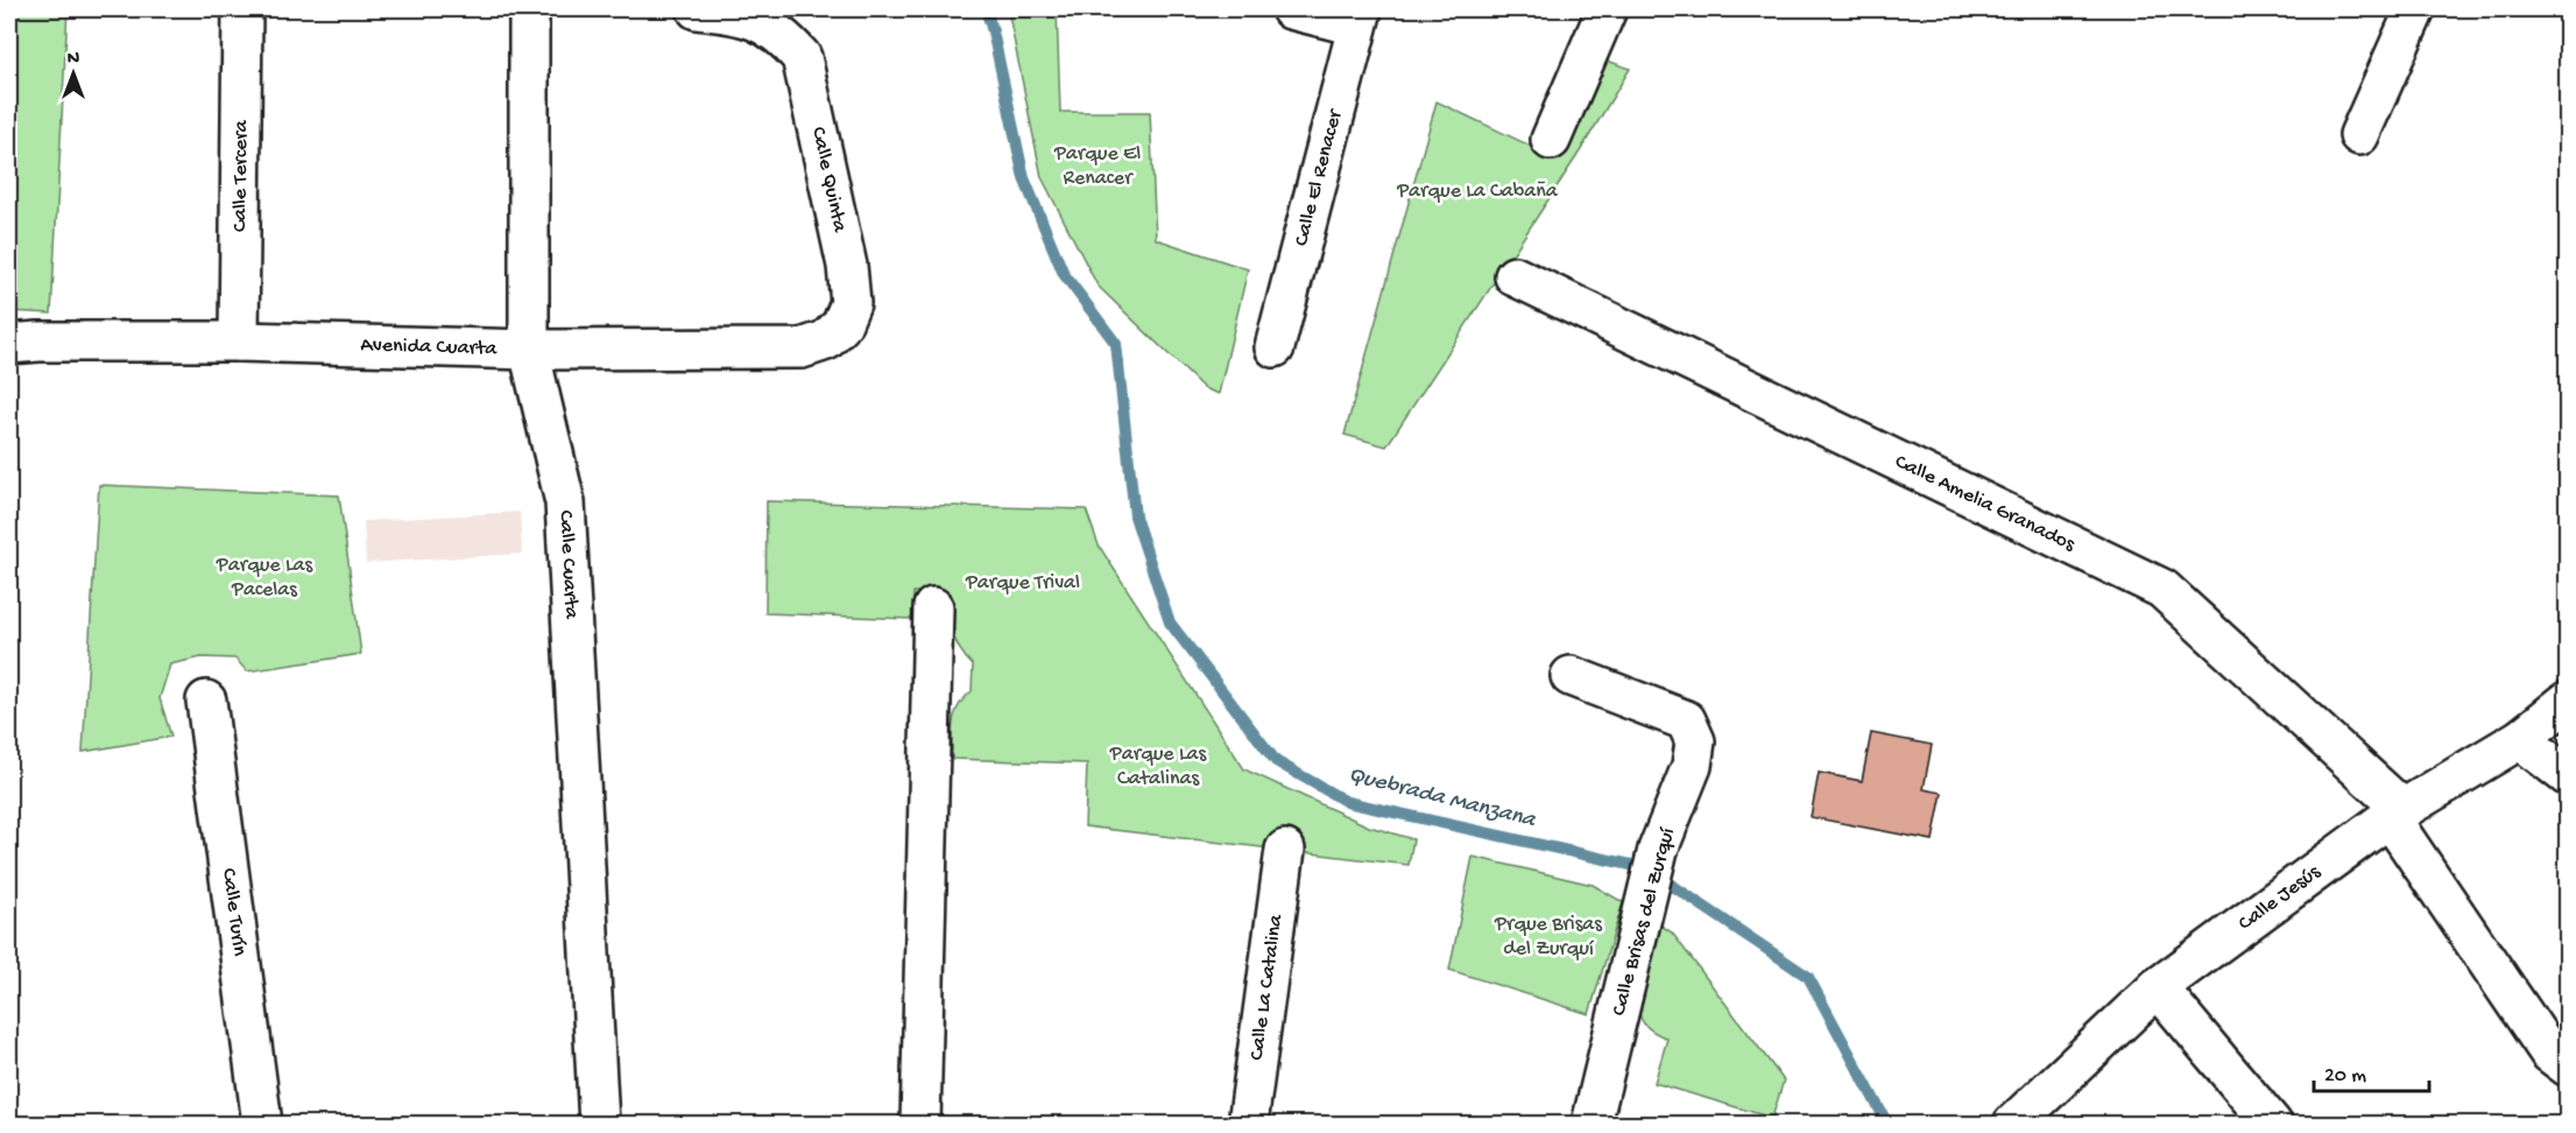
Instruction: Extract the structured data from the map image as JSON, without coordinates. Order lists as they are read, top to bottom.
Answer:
{
  "streets": {
    "street": [
      "Calle Tercera",
      "Calle El Renacer",
      "Calle Quinta",
      "Avenida Cuarta",
      "Calle Amelia Granados",
      "Calle Cuarta",
      "Calle Jesús",
      "Calle Turín",
      "Calle Brisas del Zurquí",
      "Calle La Catalina"
    ]
  },
  "crossings": [
    ["Calle Tercera", "Avenida Cuarta"],
    ["Calle Quinta", "Avenida Cuarta"],
    ["Avenida Cuarta", "Calle Cuarta"],
    ["Calle Amelia Granados", "Calle Jesús"]
  ],
  "water": ["Quebrada Manzana"],
  "parks": [
    "Parque El Renacer",
    "Parque La Cabaña",
    "Parque Las Pacelas",
    "Parque Trival",
    "Parque Las Catalinas",
    "Prque Brisas del Zurquí"
  ],
  "scale_bar": "20 m",
  "north": "top"
}
